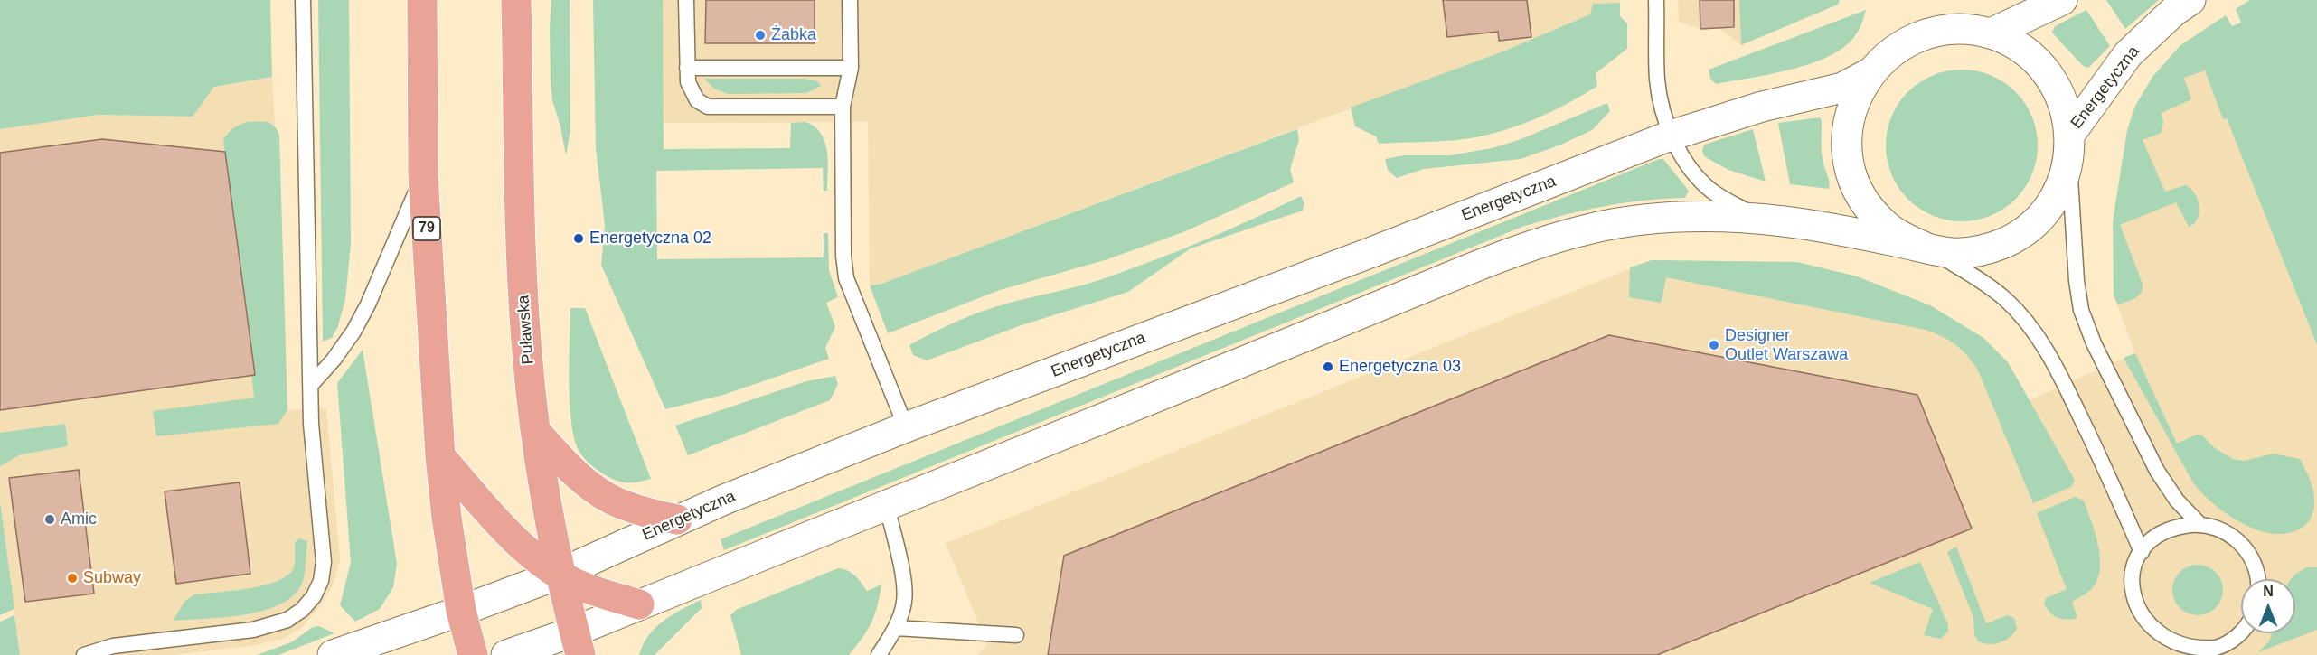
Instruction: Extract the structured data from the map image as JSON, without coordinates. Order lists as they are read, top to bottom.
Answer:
{
  "streets": {
    "main road": ["79", "Puławska"],
    "street": ["Energetyczna"]
  },
  "crossings": [
    ["Energetyczna", "79"],
    ["Energetyczna", "Puławska"]
  ],
  "places": [
    "Żabka",
    "Energetyczna 02",
    "Designer Outlet Warszawa",
    "Energetyczna 03",
    "Amic",
    "Subway"
  ],
  "north": "top"
}
